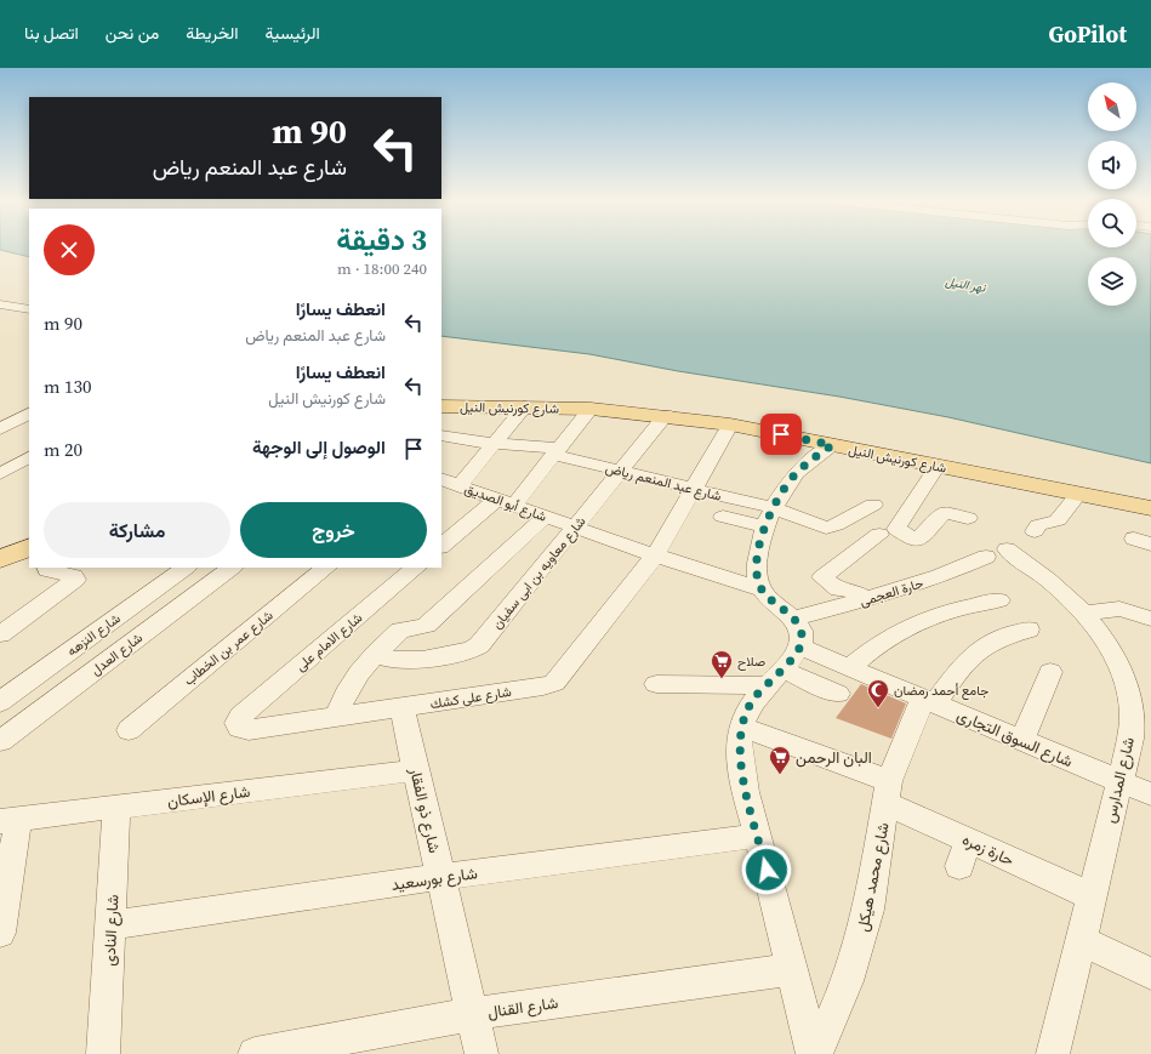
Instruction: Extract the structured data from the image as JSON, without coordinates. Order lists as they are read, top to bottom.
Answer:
{
  "streets": {
    "main road": ["شارع كورنيش النيل"],
    "street": [
      "شارع عبد المنعم رياض",
      "شارع أبو الصديق",
      "شارع معاويه بن ابى سفيان",
      "حارة العجمى",
      "شارع النزهه",
      "شارع الامام على",
      "شارع عمر بن الخطاب",
      "شارع العدل",
      "شارع على كشك",
      "شارع السوق التجارى",
      "شارع المدارس",
      "شارع الإسكان",
      "شارع ذو الفقار",
      "حارة زمره",
      "شارع محمد هيكل",
      "شارع بورسعيد",
      "شارع النادى",
      "شارع القنال"
    ]
  },
  "crossings": [
    ["شارع كورنيش النيل", "شارع معاويه بن ابى سفيان"],
    ["شارع كورنيش النيل", "شارع على كشك"],
    ["شارع عبد المنعم رياض", "شارع معاويه بن ابى سفيان"],
    ["شارع عبد المنعم رياض", "شارع على كشك"],
    ["شارع أبو الصديق", "شارع معاويه بن ابى سفيان"],
    ["شارع أبو الصديق", "شارع على كشك"],
    ["حارة العجمى", "شارع المدارس"],
    ["شارع الامام على", "شارع على كشك"],
    ["شارع على كشك", "شارع ذو الفقار"],
    ["شارع السوق التجارى", "شارع المدارس"],
    ["شارع السوق التجارى", "شارع محمد هيكل"],
    ["شارع المدارس", "حارة زمره"],
    ["شارع الإسكان", "شارع ذو الفقار"],
    ["شارع الإسكان", "شارع النادى"],
    ["شارع ذو الفقار", "شارع بورسعيد"],
    ["شارع ذو الفقار", "شارع القنال"],
    ["حارة زمره", "شارع محمد هيكل"],
    ["شارع بورسعيد", "شارع النادى"]
  ],
  "water": ["نهر النيل"],
  "places": {
    "supermarket": ["صلاح", "البان الرحمن"],
    "mosque": ["جامع أحمد رمضان"]
  },
  "north": "top left",
  "page": {
    "header": "GoPilot",
    "nav": [
      "الرئيسية",
      "الخريطة",
      "من نحن",
      "اتصل بنا"
    ],
    "turn": ["90 m", "شارع عبد المنعم رياض"],
    "heading": ["3 دقيقة", "240 m · 18:00"],
    "list": [
      {
        "name": "انعطف يسارًا",
        "note": "شارع عبد المنعم رياض",
        "value": "90 m"
      },
      {
        "name": "انعطف يسارًا",
        "note": "شارع كورنيش النيل",
        "value": "130 m"
      },
      {
        "name": "الوصول إلى الوجهة",
        "value": "20 m"
      }
    ],
    "buttons": ["خروج", "مشاركة"]
  }
}
